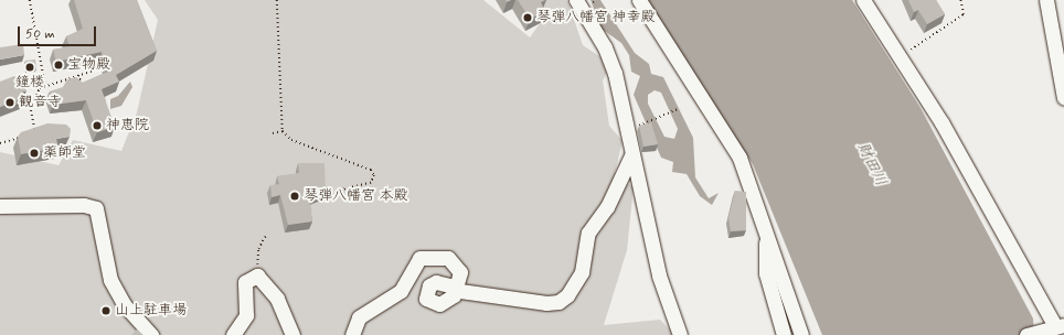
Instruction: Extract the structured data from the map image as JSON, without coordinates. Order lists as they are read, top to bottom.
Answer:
{
  "water": ["財田川"],
  "places": [
    "琴弾八幡宮 神幸殿",
    "宝物殿",
    "鐘楼",
    "観音寺",
    "神恵院",
    "薬師堂",
    "琴弾八幡宮 本殿",
    "山上駐車場"
  ],
  "scale_bar": "50 m"
}
